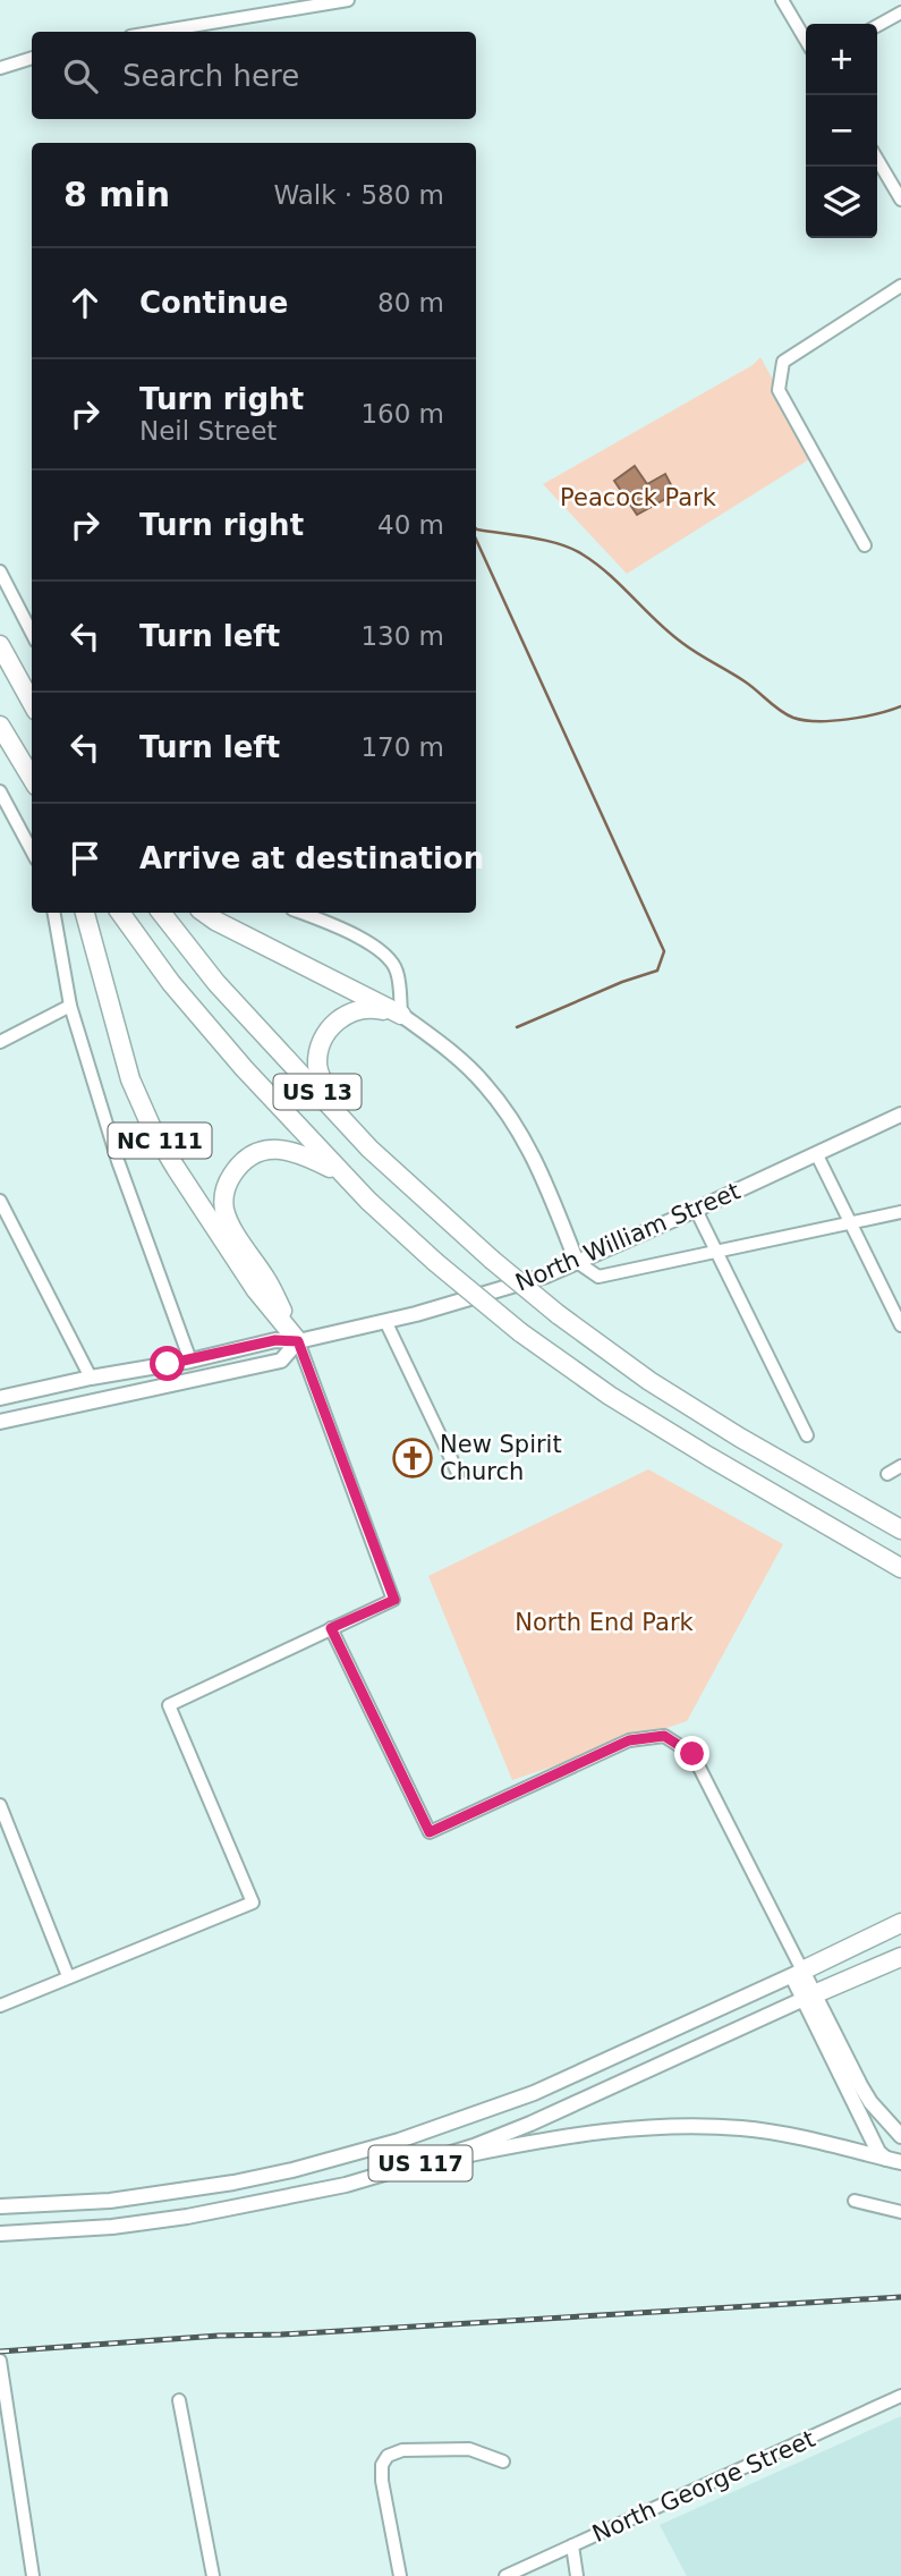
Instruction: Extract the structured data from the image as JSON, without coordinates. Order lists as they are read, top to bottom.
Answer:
{
  "streets": {
    "highway": ["US 13", "NC 111", "US 117"],
    "main road": ["North William Street"],
    "street": ["North George Street"]
  },
  "crossings": [
    ["NC 111", "North William Street"]
  ],
  "parks": ["Peacock Park", "North End Park"],
  "places": {
    "church": ["New Spirit Church"]
  },
  "page": {
    "map_buttons": ["+", "−"],
    "search": "Search here",
    "heading": ["8 min", "Walk · 580 m"],
    "list": [
      ["Continue", "80 m"],
      ["Turn right", "Neil Street", "160 m"],
      ["Turn right", "40 m"],
      ["Turn left", "130 m"],
      ["Turn left", "170 m"],
      "Arrive at destination"
    ]
  }
}
